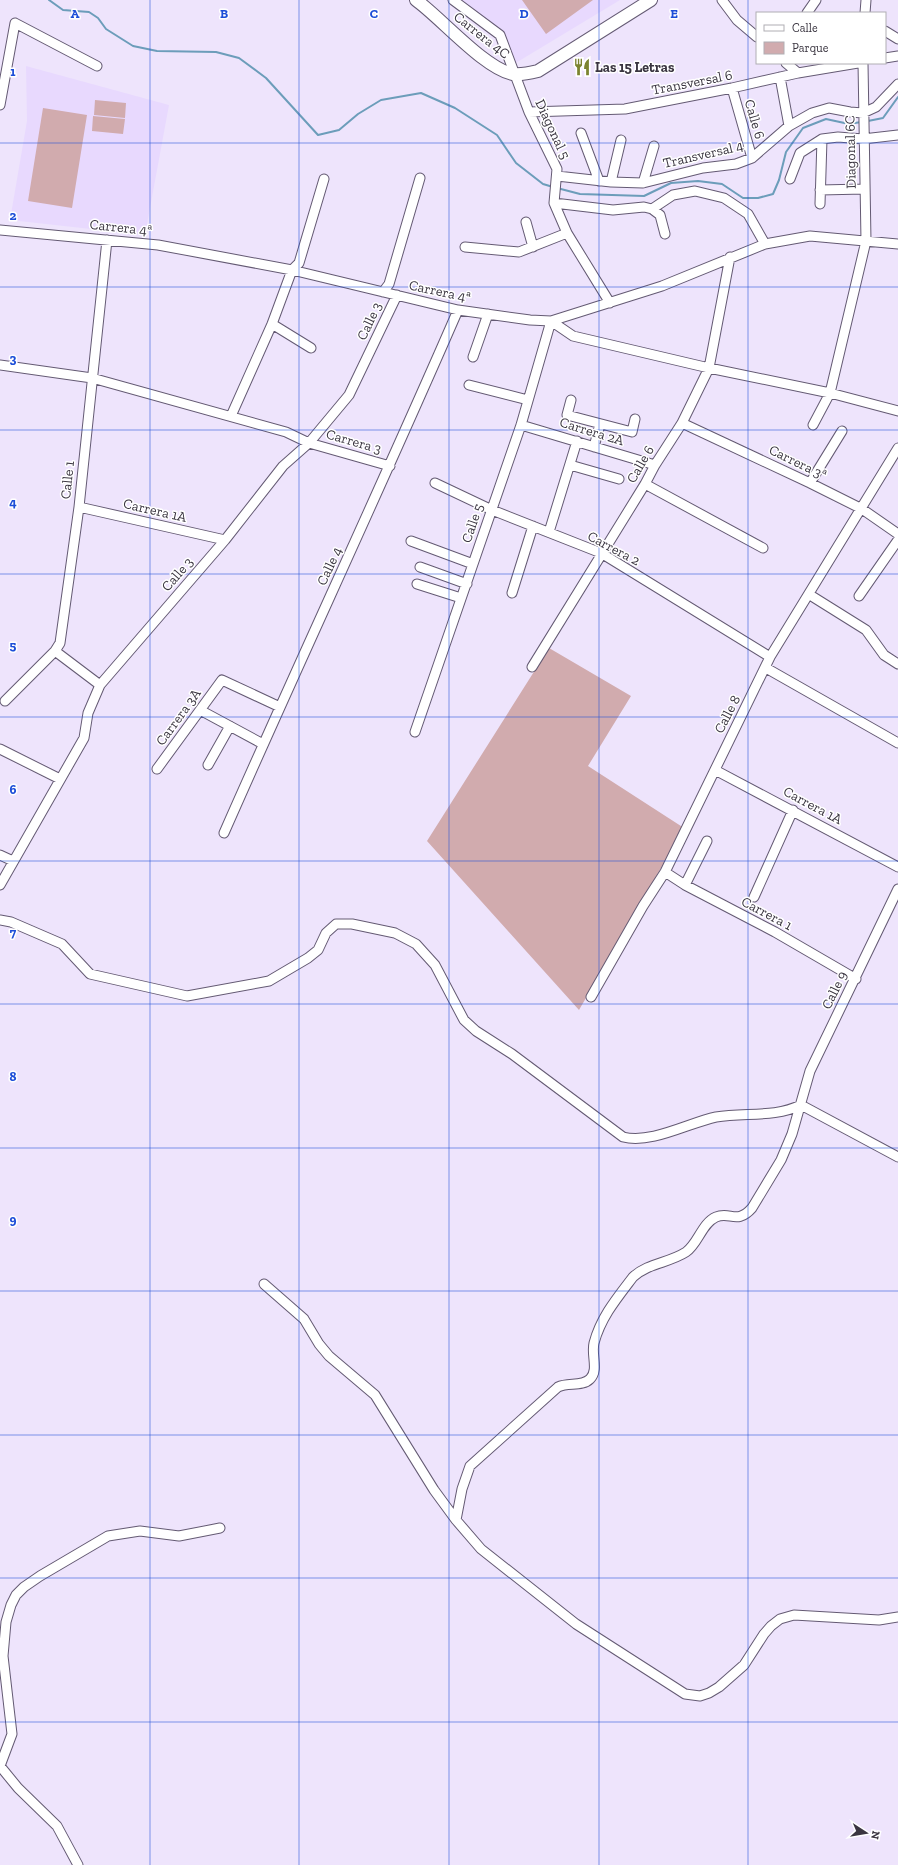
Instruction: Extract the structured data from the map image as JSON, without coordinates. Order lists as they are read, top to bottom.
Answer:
{
  "streets": {
    "main road": ["Carrera 4C"],
    "street": [
      "Transversal 6",
      "Calle 6",
      "Diagonal 5",
      "Diagonal 6C",
      "Transversal 4",
      "Carrera 4ª",
      "Calle 3",
      "Carrera 2A",
      "Carrera 3",
      "Carrera 3ª",
      "Calle 1",
      "Carrera 1A",
      "Calle 5",
      "Carrera 2",
      "Calle 4",
      "Calle 8",
      "Carrera 3A",
      "Carrera 1",
      "Calle 9"
    ]
  },
  "crossings": [
    ["Carrera 4C", "Diagonal 5"],
    ["Transversal 6", "Calle 6"],
    ["Transversal 6", "Diagonal 5"],
    ["Calle 6", "Transversal 4"],
    ["Calle 6", "Carrera 4ª"],
    ["Calle 6", "Carrera 2A"],
    ["Calle 6", "Carrera 3ª"],
    ["Calle 6", "Carrera 2"],
    ["Diagonal 5", "Transversal 4"],
    ["Diagonal 5", "Carrera 4ª"],
    ["Diagonal 6C", "Transversal 4"],
    ["Diagonal 6C", "Carrera 4ª"],
    ["Carrera 4ª", "Calle 3"],
    ["Carrera 4ª", "Calle 1"],
    ["Carrera 4ª", "Calle 5"],
    ["Carrera 4ª", "Calle 4"],
    ["Calle 3", "Carrera 3"],
    ["Calle 3", "Carrera 1A"],
    ["Carrera 2A", "Calle 5"],
    ["Carrera 3", "Calle 1"],
    ["Carrera 3", "Calle 4"],
    ["Carrera 3ª", "Calle 8"],
    ["Calle 1", "Carrera 1A"],
    ["Carrera 1A", "Calle 8"],
    ["Calle 5", "Carrera 2"],
    ["Carrera 2", "Calle 8"],
    ["Calle 4", "Carrera 3A"],
    ["Calle 8", "Carrera 1"],
    ["Carrera 1", "Calle 9"]
  ],
  "places": {
    "restaurant": ["Las 15 Letras"]
  },
  "legend": ["Calle", "Parque"],
  "north": "right",
  "grid": {
    "columns": [
      "A",
      "B",
      "C",
      "D",
      "E"
    ],
    "rows": [
      "1",
      "2",
      "3",
      "4",
      "5",
      "6",
      "7",
      "8",
      "9"
    ]
  }
}
